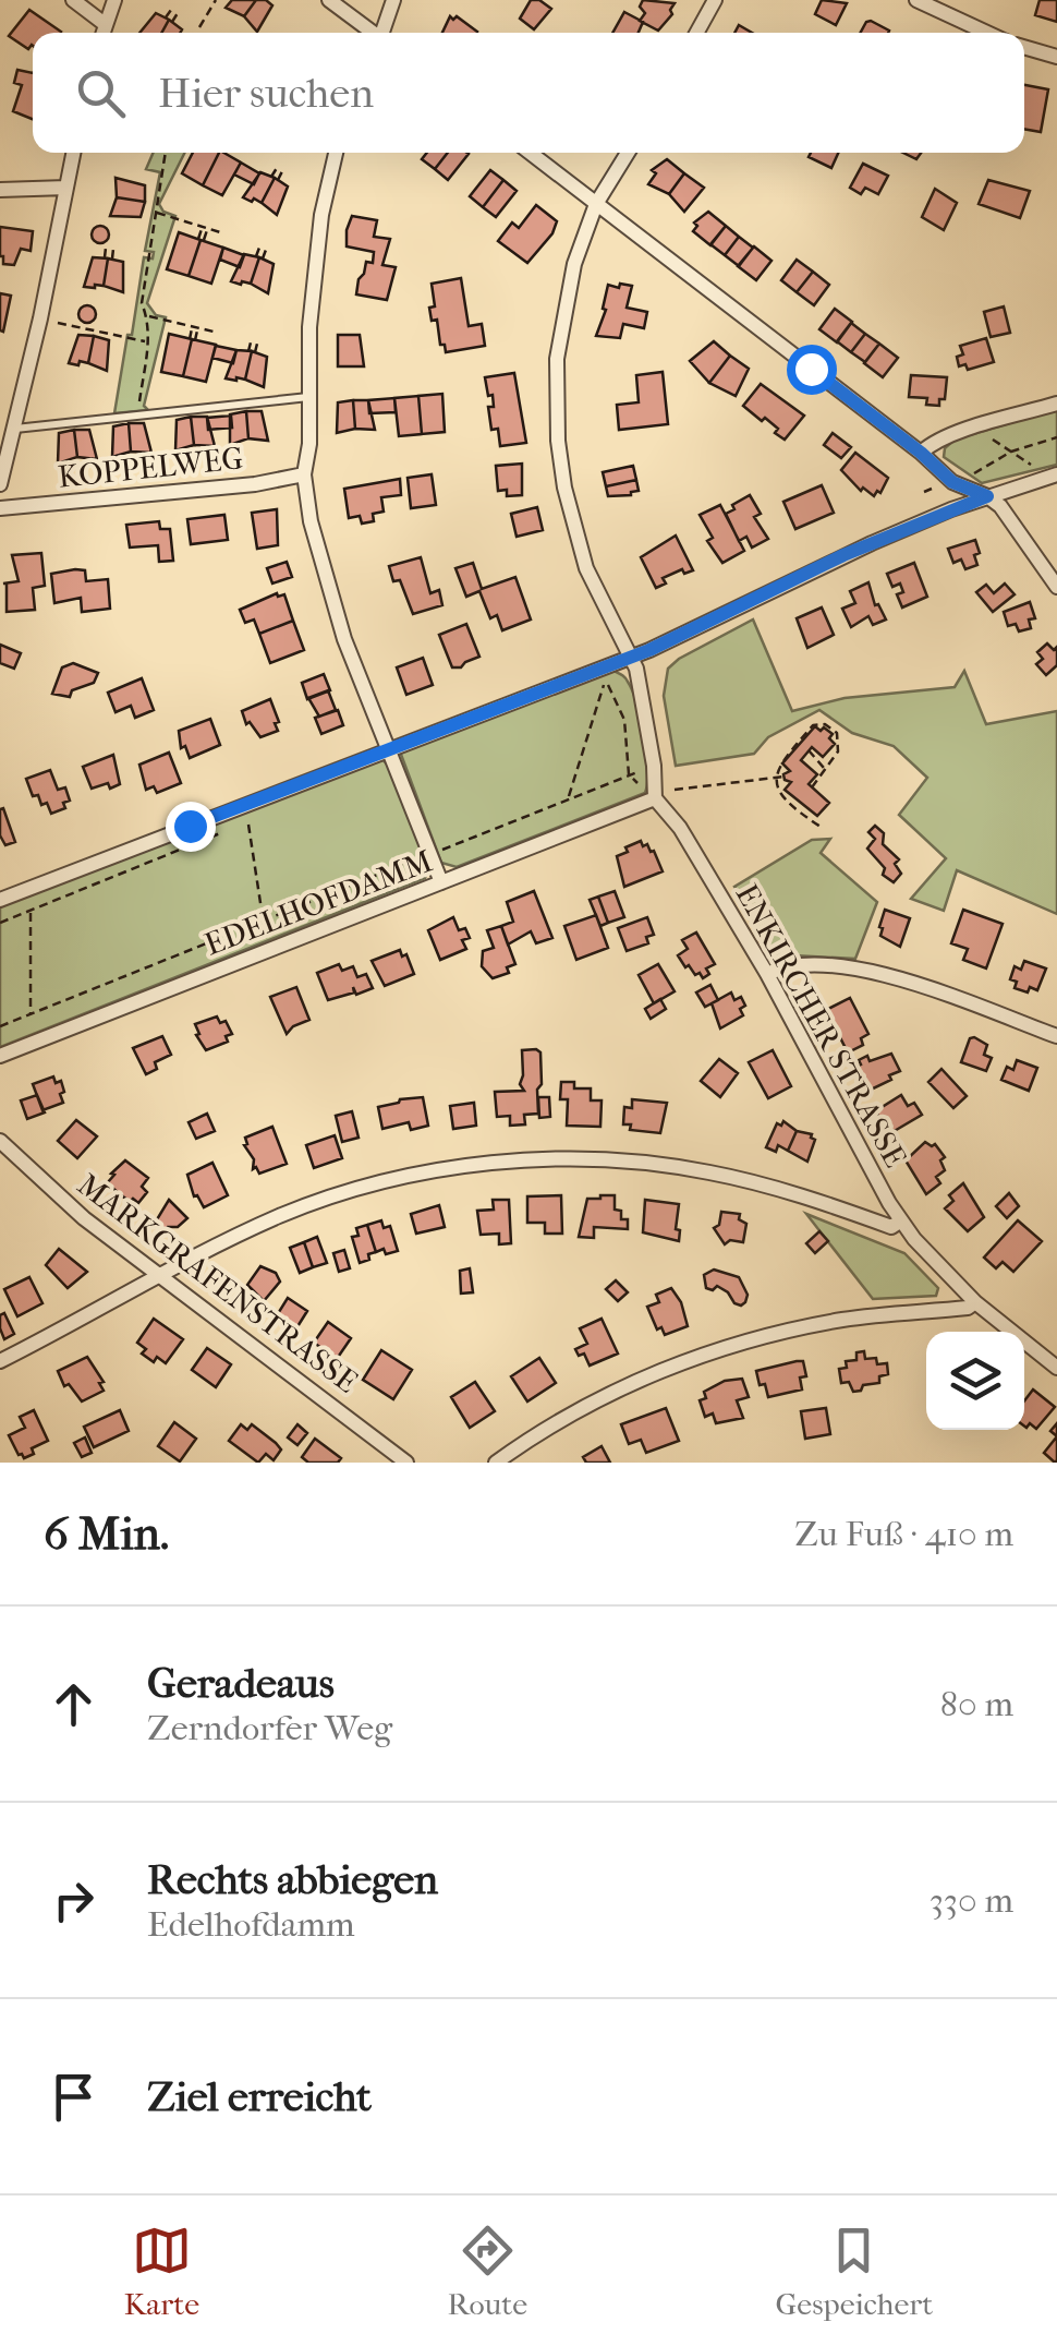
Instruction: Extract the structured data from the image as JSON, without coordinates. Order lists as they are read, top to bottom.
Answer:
{
  "streets": {
    "street": [
      "KOPPELWEG",
      "EDELHOFDAMM",
      "ENKIRCHER STRASSE",
      "MARKGRAFENSTRASSE"
    ]
  },
  "crossings": [
    ["EDELHOFDAMM", "ENKIRCHER STRASSE"]
  ],
  "page": {
    "search": "Hier suchen",
    "heading": ["6 Min.", "Zu Fuß · 410 m"],
    "list": [
      ["Geradeaus", "Zerndorfer Weg", "80 m"],
      ["Rechts abbiegen", "Edelhofdamm", "330 m"],
      "Ziel erreicht"
    ],
    "nav": ["Karte", "Route", "Gespeichert"]
  }
}
